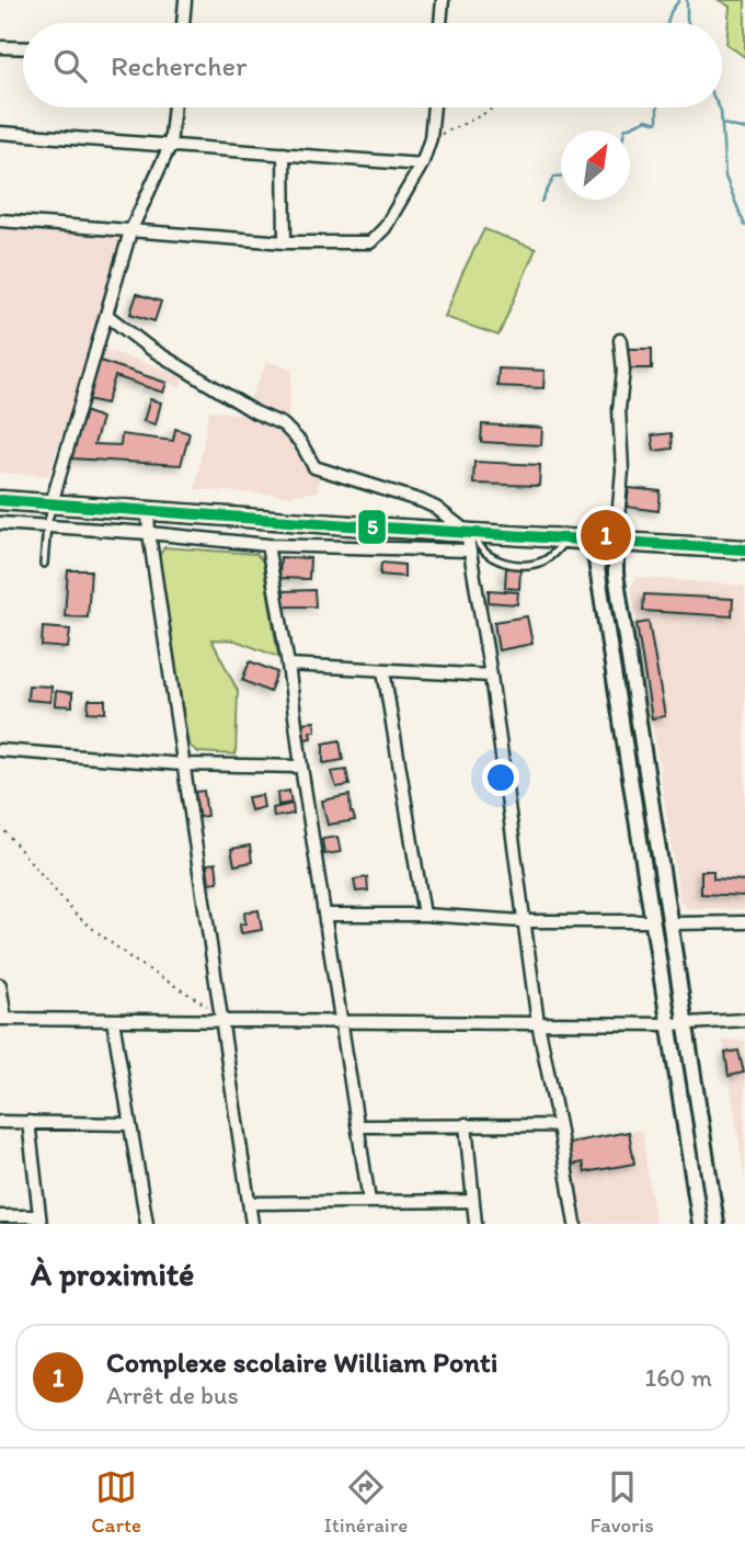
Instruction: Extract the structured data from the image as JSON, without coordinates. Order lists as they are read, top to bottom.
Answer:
{
  "lines": ["transit line 5"],
  "north": "top right",
  "page": {
    "search": "Rechercher",
    "pins": "1",
    "heading": "À proximité",
    "list": [
      {
        "mark": "1",
        "name": "Complexe scolaire William Ponti",
        "note": "Arrêt de bus",
        "value": "160 m"
      }
    ],
    "nav": ["Carte", "Itinéraire", "Favoris"]
  }
}
